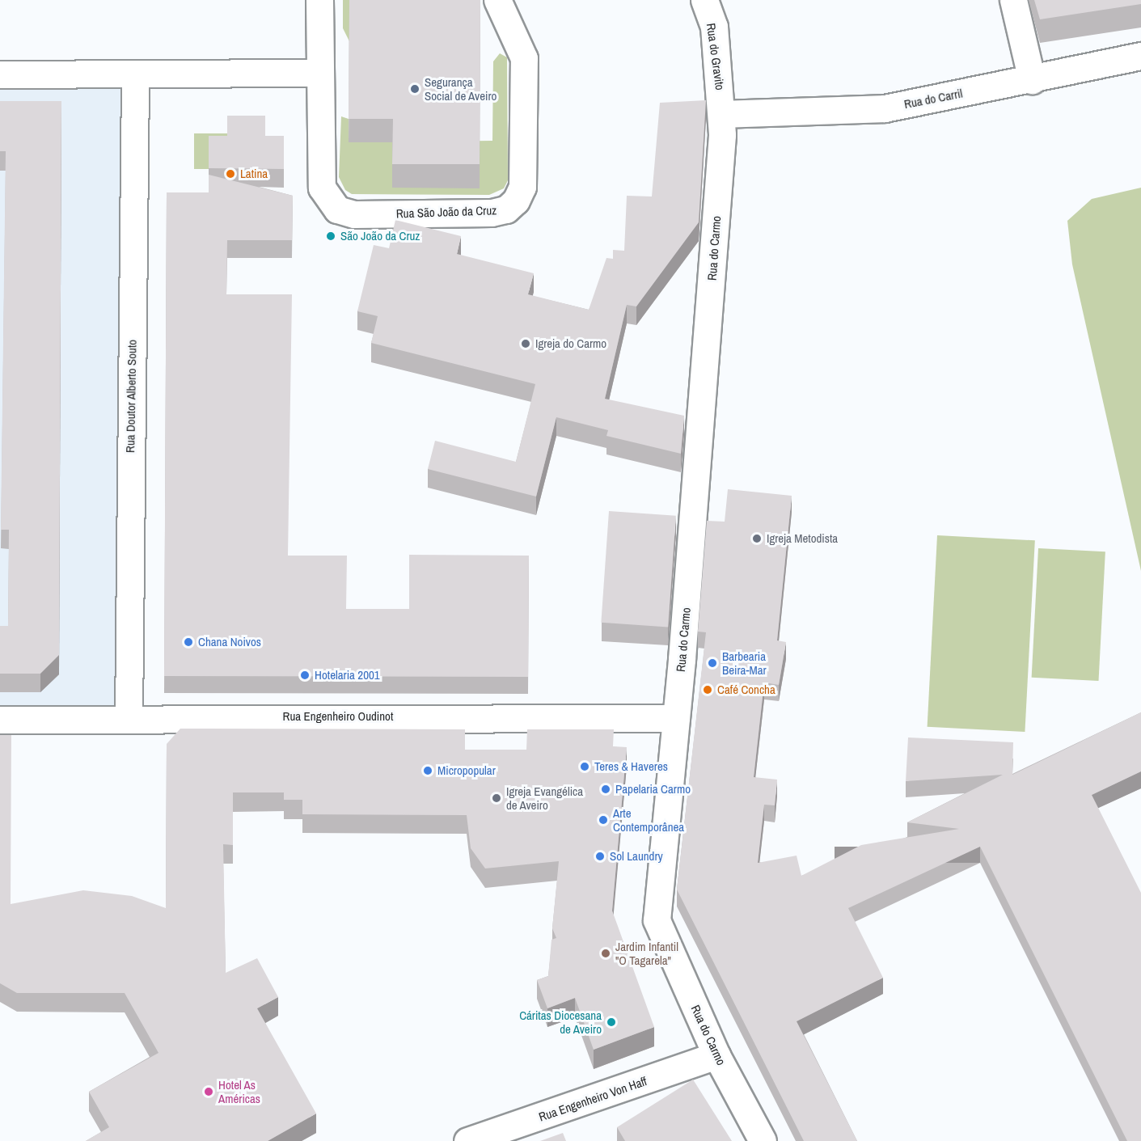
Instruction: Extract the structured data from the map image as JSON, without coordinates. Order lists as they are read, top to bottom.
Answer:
{
  "streets": {
    "street": [
      "Rua do Gravito",
      "Rua do Carril",
      "Rua São João da Cruz",
      "Rua do Carmo",
      "Rua Doutor Alberto Souto",
      "Rua Engenheiro Oudinot",
      "Rua Engenheiro Von Haff"
    ]
  },
  "crossings": [
    ["Rua do Gravito", "Rua do Carril"],
    ["Rua do Gravito", "Rua do Carmo"],
    ["Rua do Carril", "Rua do Carmo"],
    ["Rua do Carmo", "Rua Engenheiro Oudinot"],
    ["Rua do Carmo", "Rua Engenheiro Von Haff"],
    ["Rua Doutor Alberto Souto", "Rua Engenheiro Oudinot"]
  ],
  "places": [
    "Segurança Social de Aveiro",
    "Latina",
    "São João da Cruz",
    "Igreja do Carmo",
    "Igreja Metodista",
    "Chana Noivos",
    "Barbearia Beira-Mar",
    "Hotelaria 2001",
    "Café Concha",
    "Teres & Haveres",
    "Micropopular",
    "Papelaria Carmo",
    "Igreja Evangélica de Aveiro",
    "Arte Contemporânea",
    "Sol Laundry",
    "Jardim Infantil \"O Tagarela\"",
    "Cáritas Diocesana de Aveiro",
    "Hotel As Américas"
  ]
}
